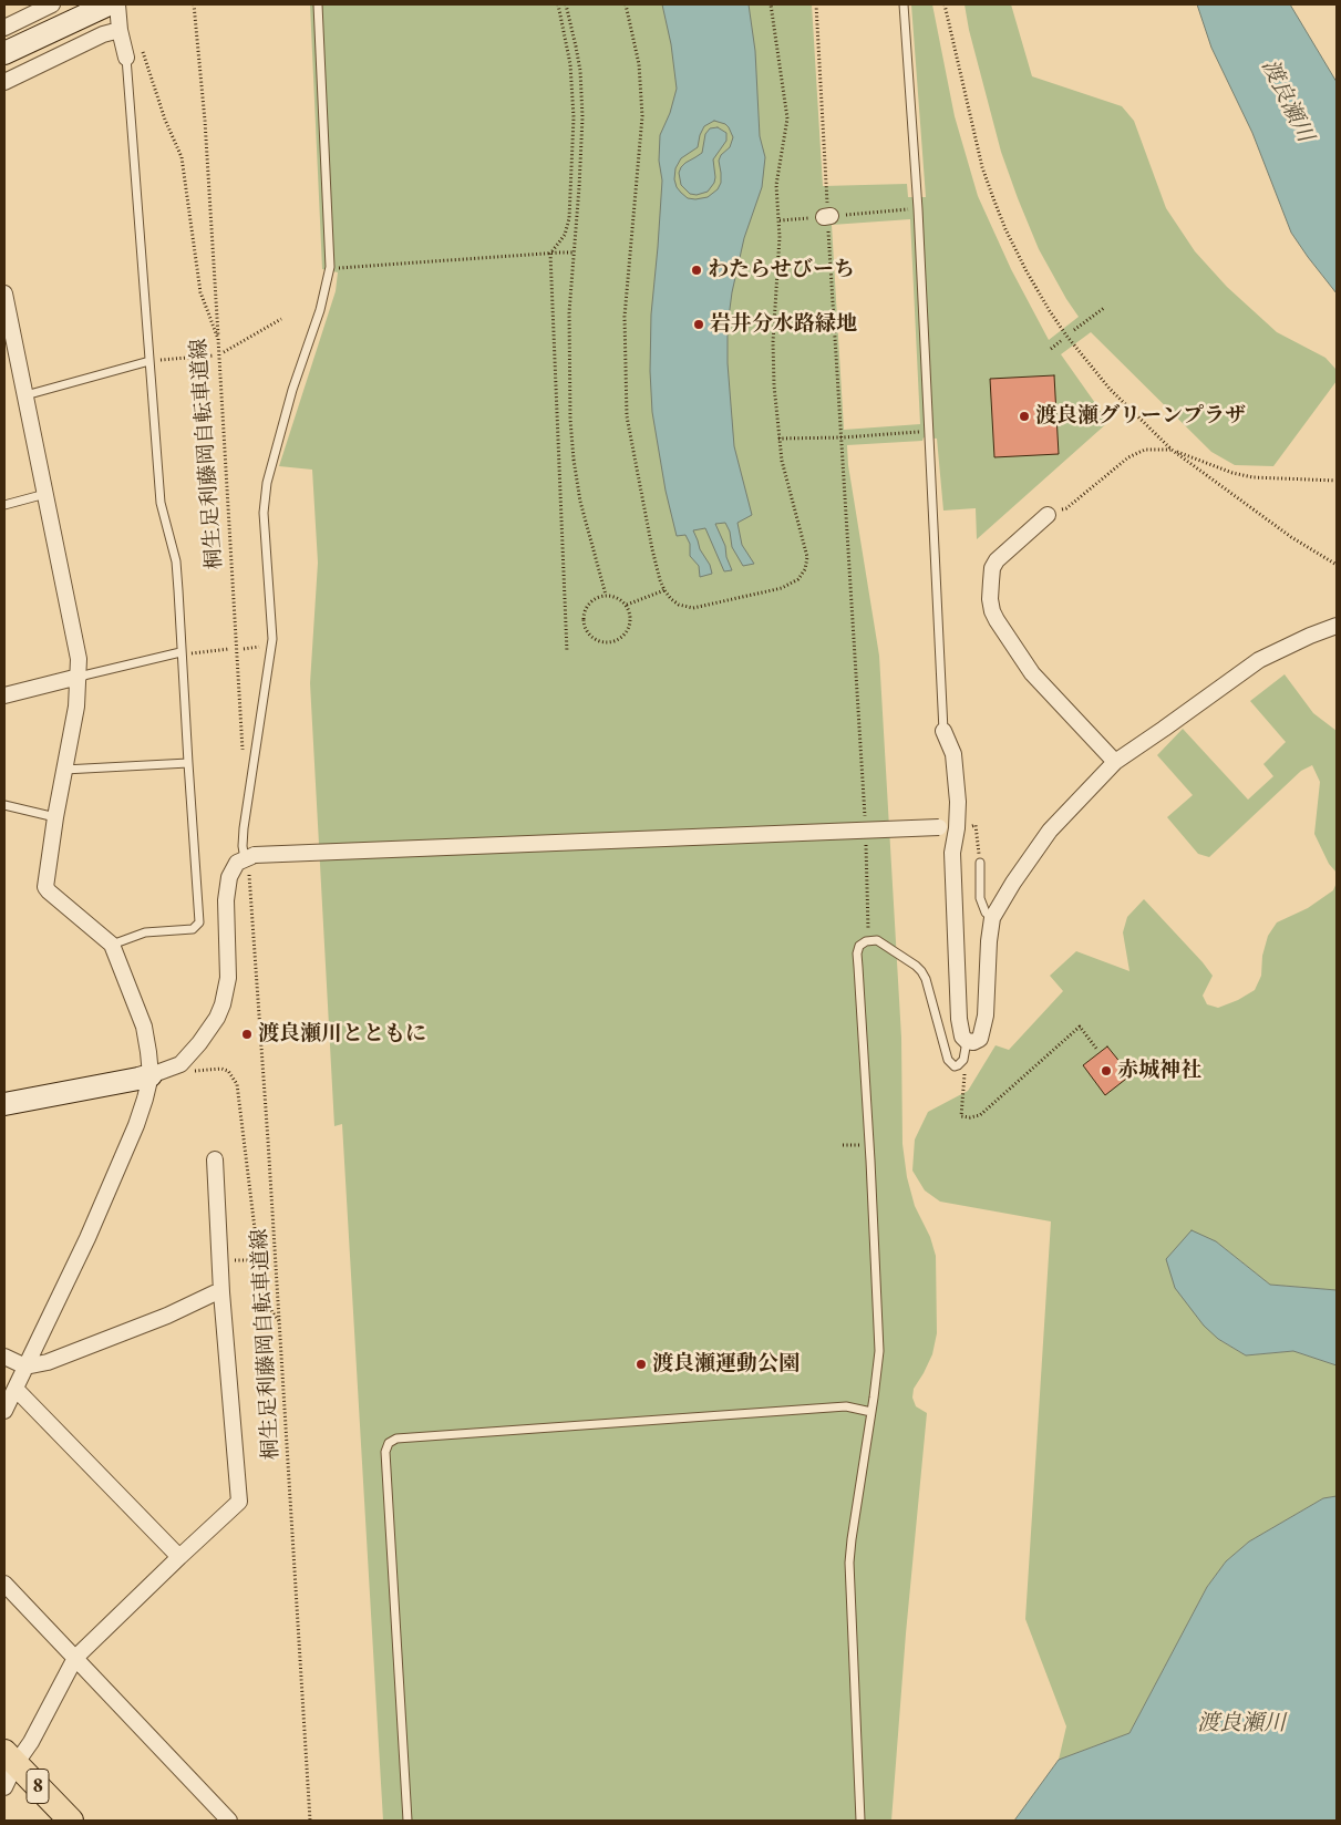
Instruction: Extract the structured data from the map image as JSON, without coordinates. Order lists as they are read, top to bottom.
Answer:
{
  "streets": {
    "main road": ["8"],
    "path": ["桐生足利藤岡自転車道線"]
  },
  "water": ["渡良瀬川"],
  "places": [
    "わたらせびーち",
    "岩井分水路緑地",
    "渡良瀬グリーンプラザ",
    "渡良瀬川とともに",
    "赤城神社",
    "渡良瀬運動公園"
  ]
}
